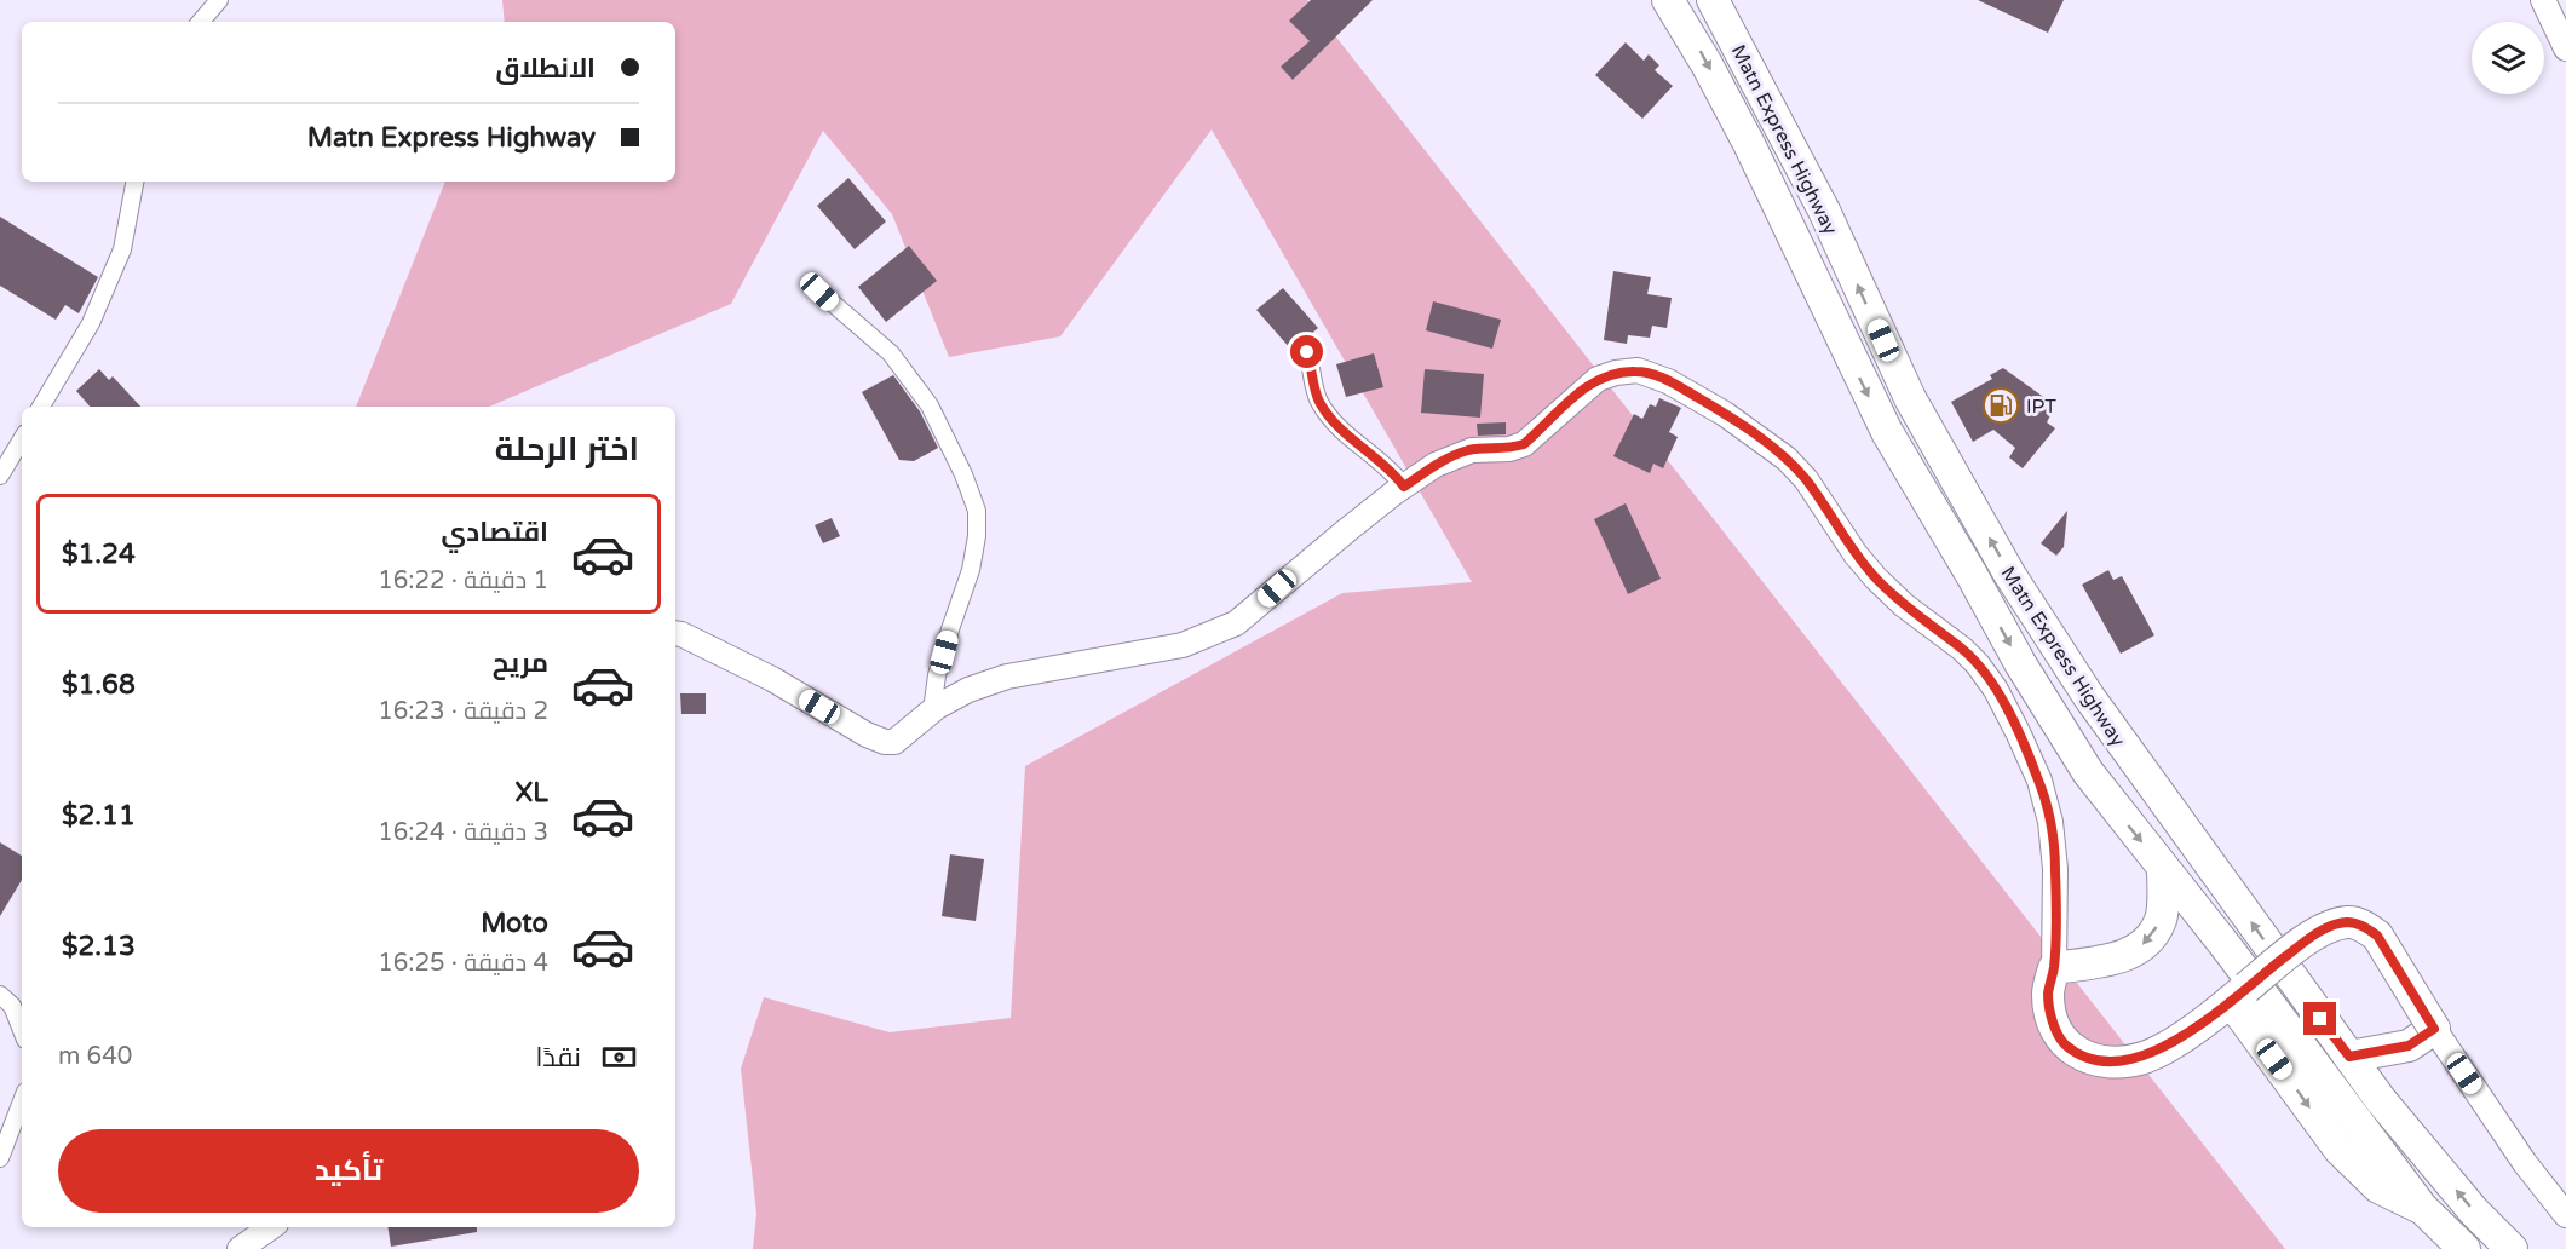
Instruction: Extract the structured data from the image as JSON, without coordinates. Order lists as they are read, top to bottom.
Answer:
{
  "streets": {
    "highway": ["Matn Express Highway"]
  },
  "places": {
    "fuel station": ["IPT"]
  },
  "page": {
    "banner": ["الانطلاق", "Matn Express Highway"],
    "heading": "اختر الرحلة",
    "list": [
      {
        "name": "اقتصادي",
        "note": "1 دقيقة · 16:22",
        "value": "$1.24"
      },
      {
        "name": "مريح",
        "note": "2 دقيقة · 16:23",
        "value": "$1.68"
      },
      {
        "name": "XL",
        "note": "3 دقيقة · 16:24",
        "value": "$2.11"
      },
      {
        "name": "Moto",
        "note": "4 دقيقة · 16:25",
        "value": "$2.13"
      }
    ],
    "pay": ["نقدًا", "640 m"],
    "buttons": "تأكيد"
  }
}
